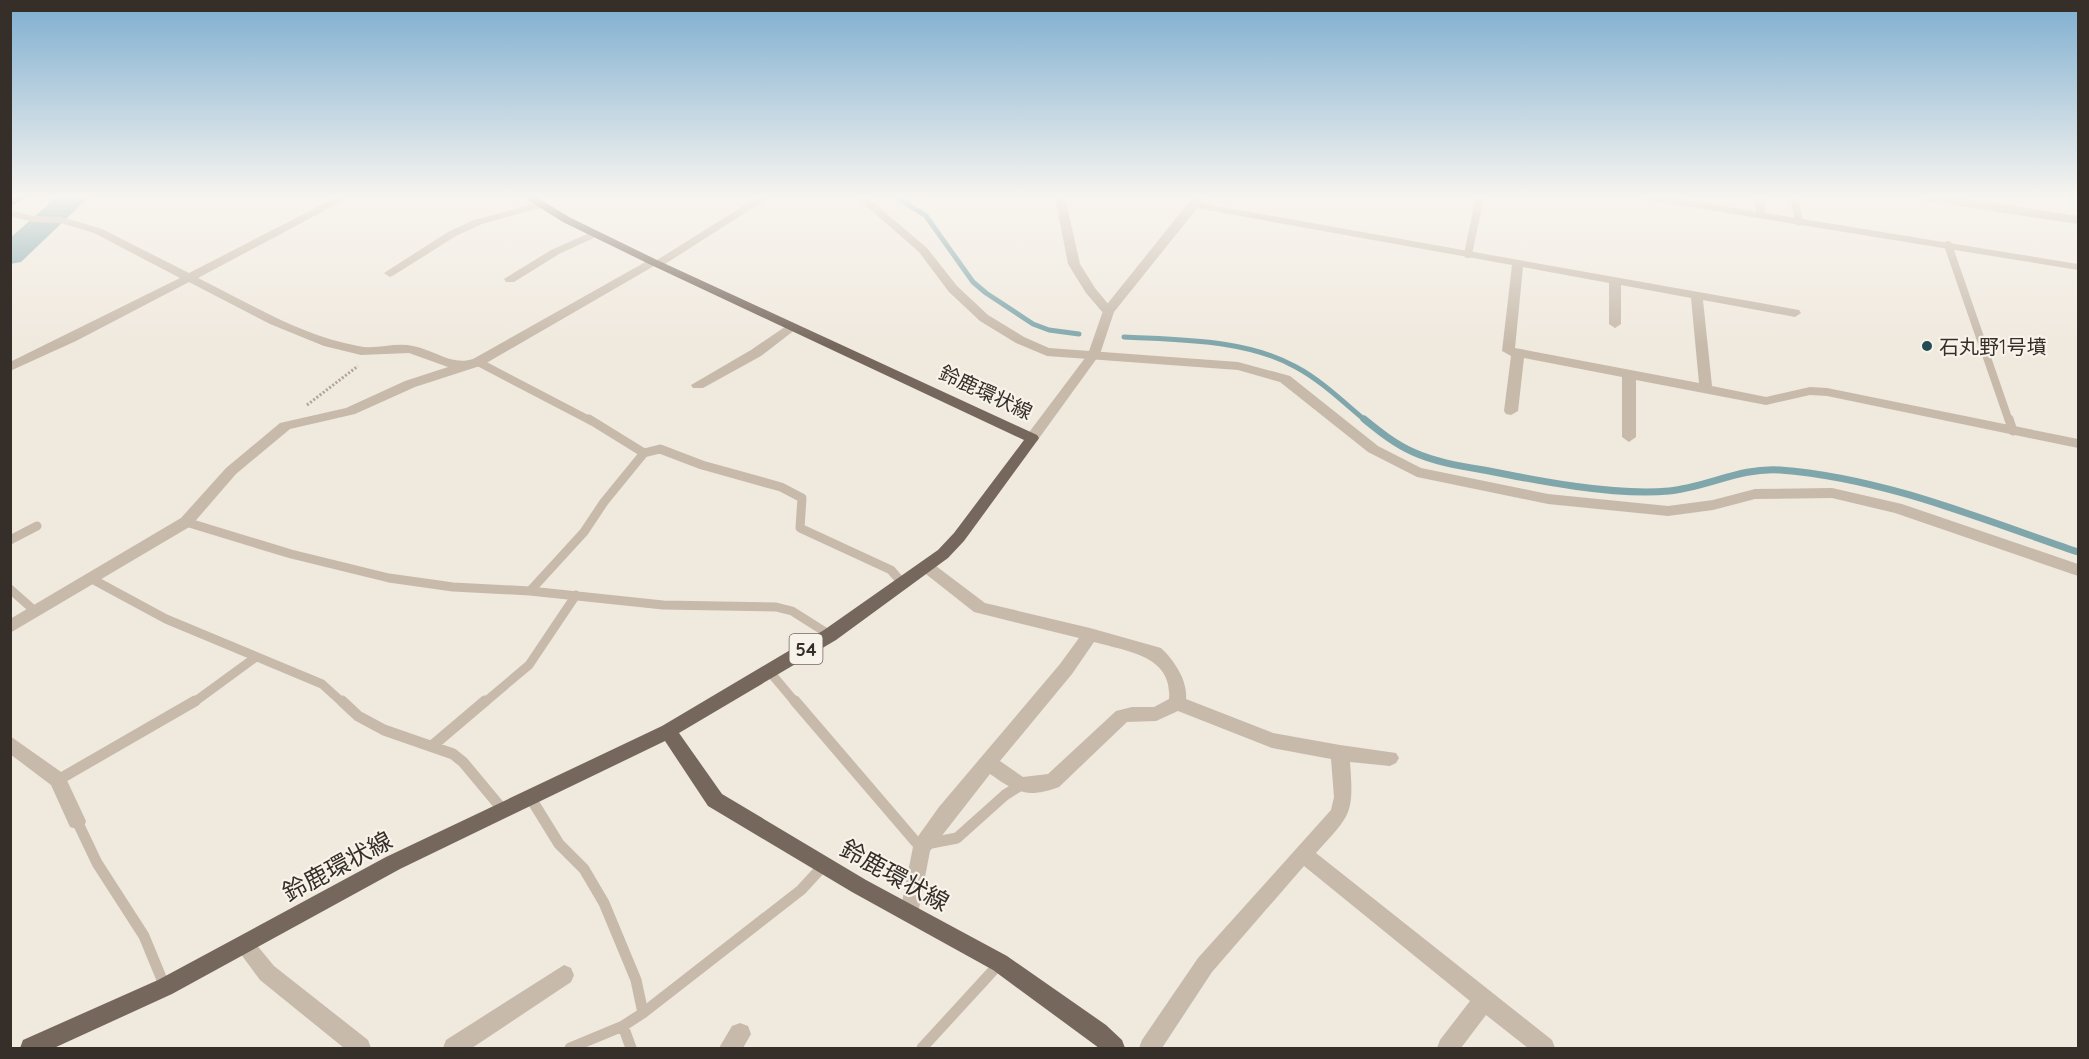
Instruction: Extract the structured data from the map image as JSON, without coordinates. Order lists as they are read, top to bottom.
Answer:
{
  "streets": {
    "main road": ["鈴鹿環状線", "54"]
  },
  "places": ["石丸野1号墳"]
}
